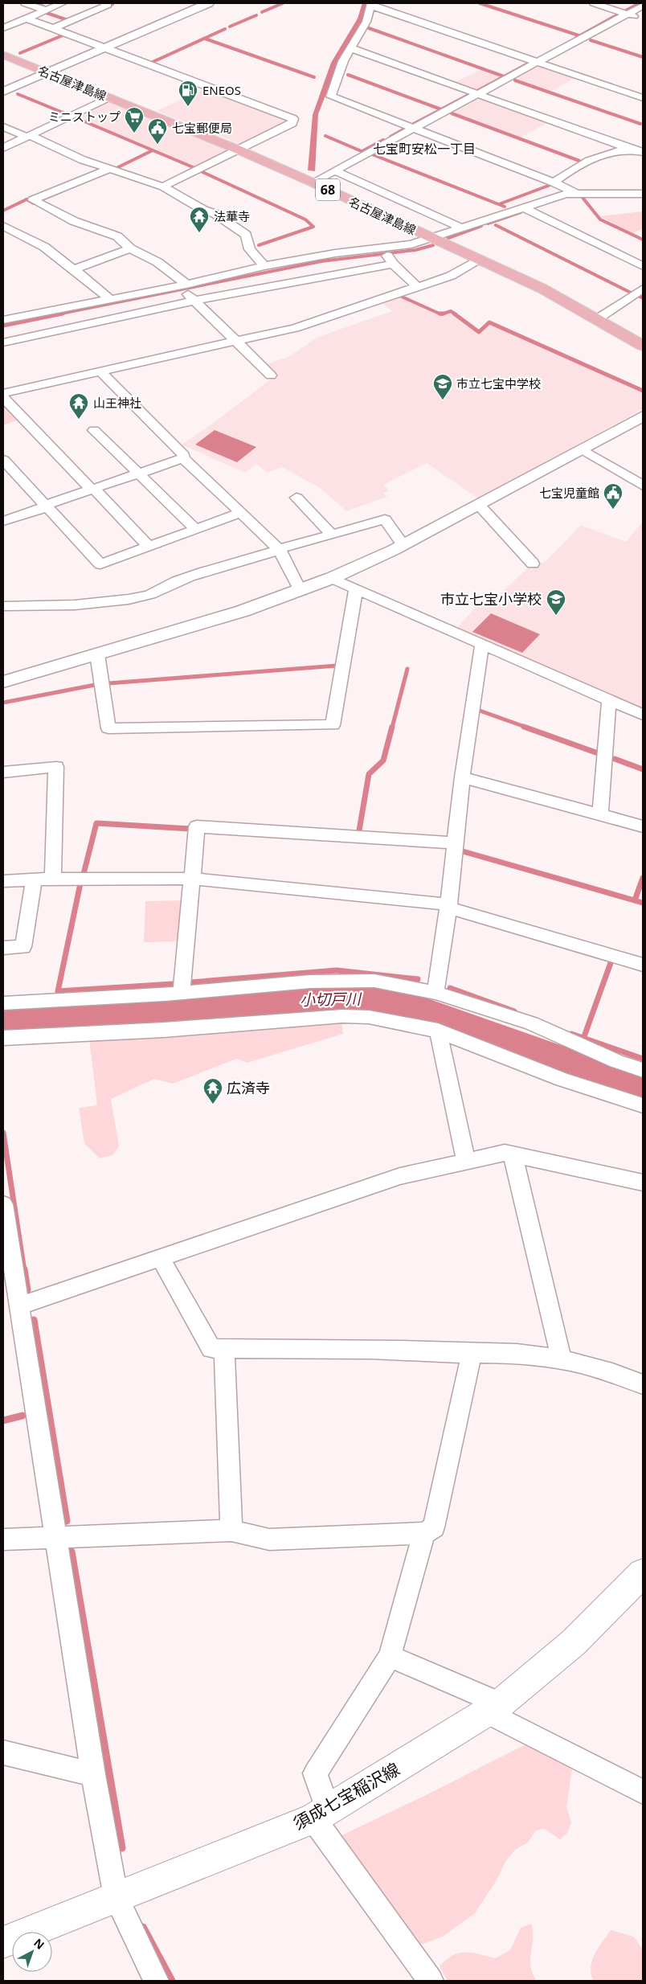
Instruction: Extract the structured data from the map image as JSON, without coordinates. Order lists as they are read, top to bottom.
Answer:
{
  "streets": {
    "main road": ["名古屋津島線", "68", "須成七宝稲沢線"]
  },
  "districts": ["七宝町安松一丁目"],
  "water": ["小切戸川"],
  "places": {
    "fuel station": ["ENEOS"],
    "supermarket": ["ミニストップ"],
    "public building": ["七宝郵便局", "七宝児童館"],
    "temple": ["法華寺", "山王神社", "広済寺"],
    "school or university": ["市立七宝中学校", "市立七宝小学校"]
  },
  "north": "top right"
}
